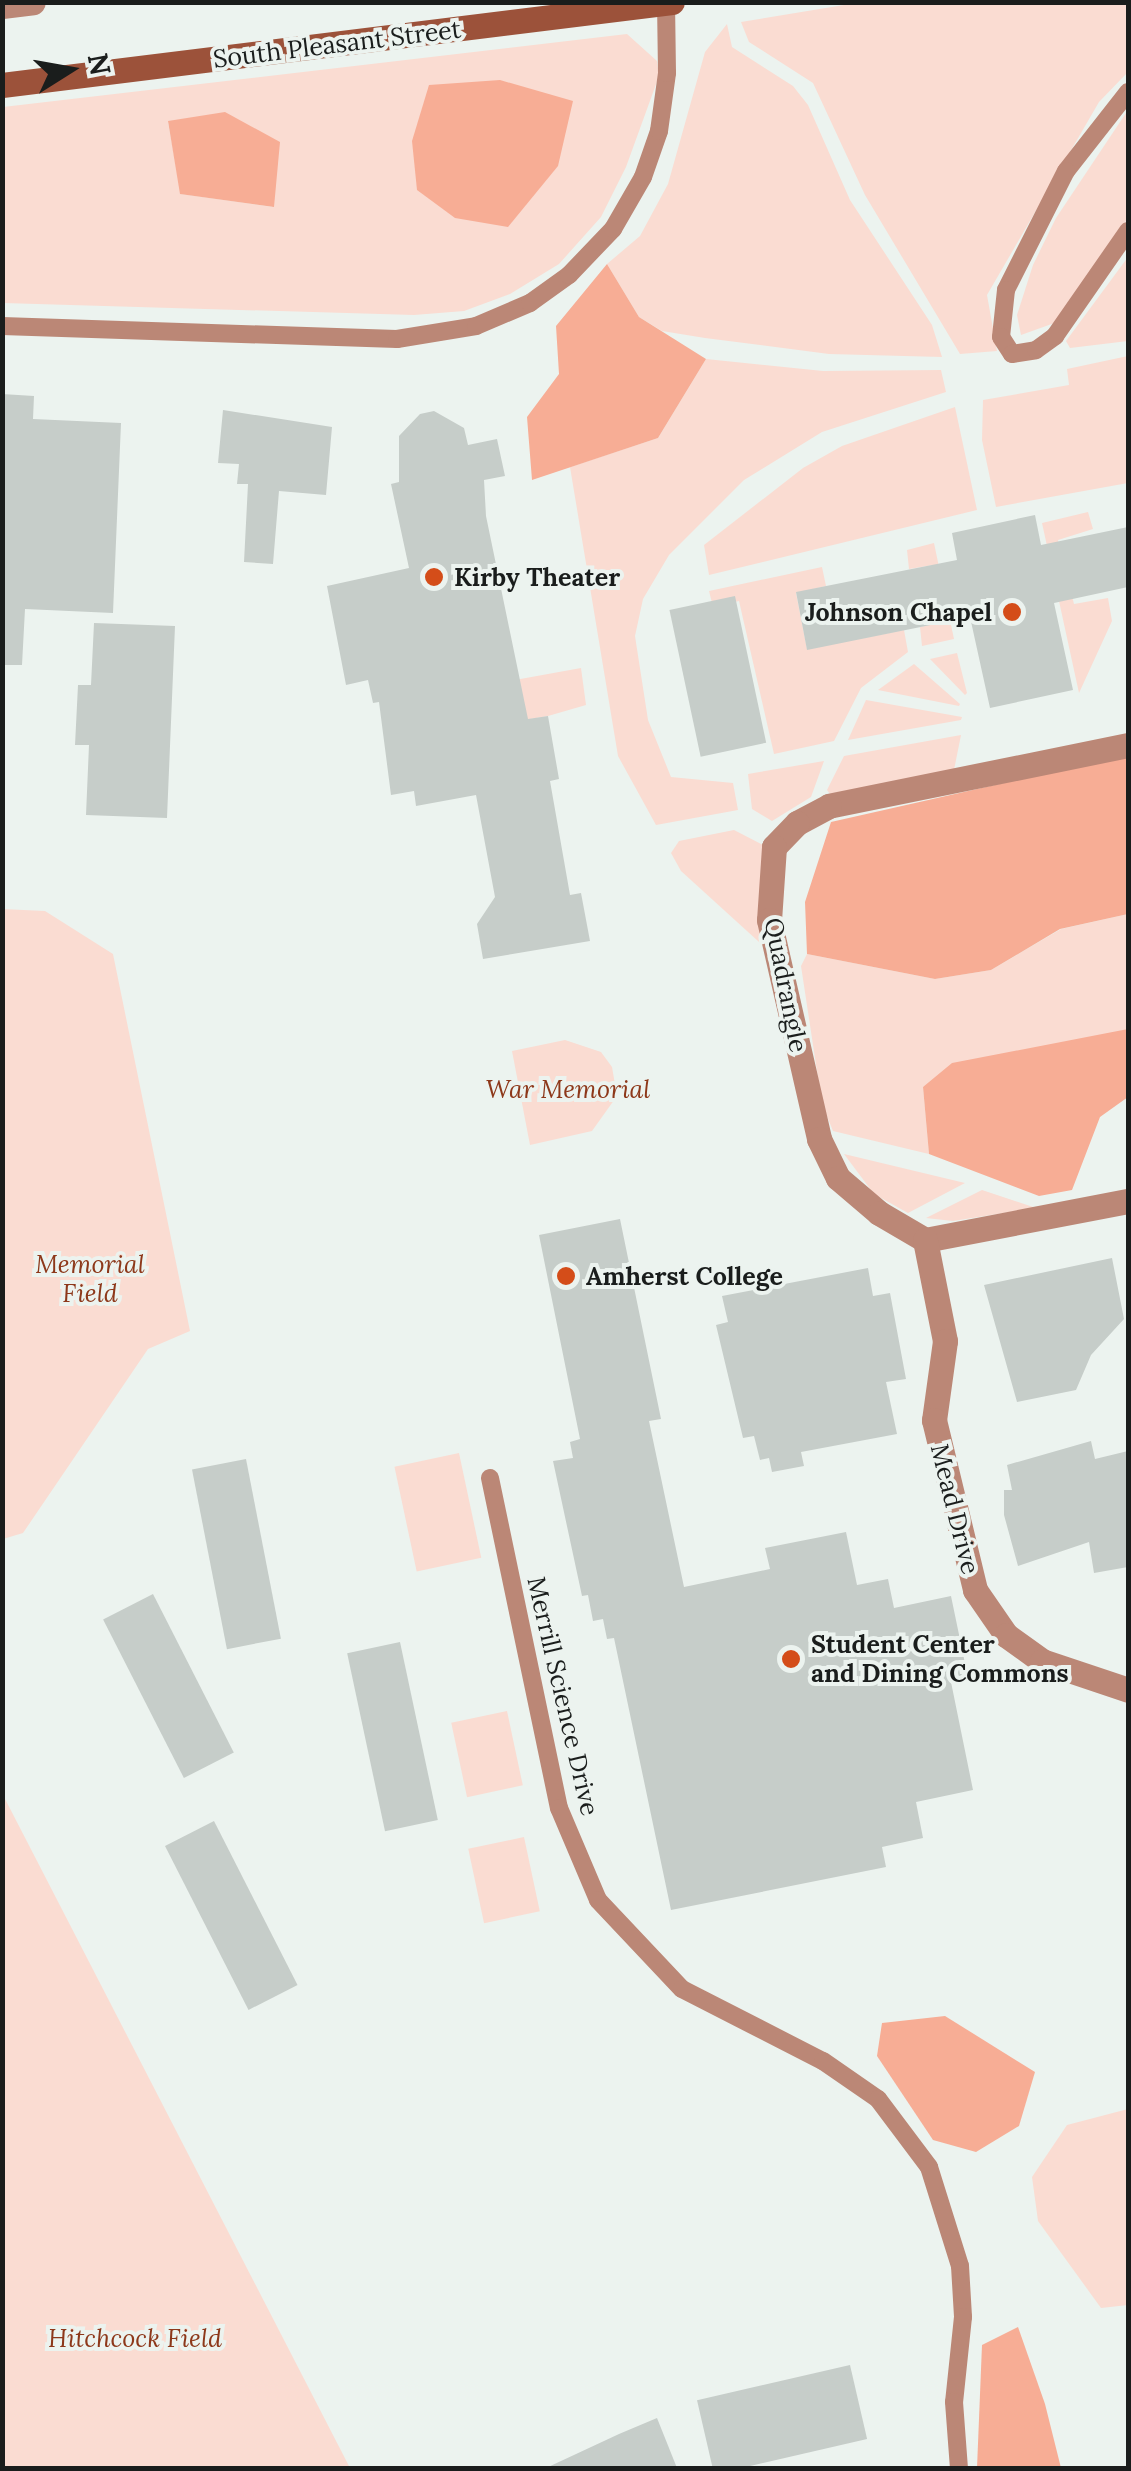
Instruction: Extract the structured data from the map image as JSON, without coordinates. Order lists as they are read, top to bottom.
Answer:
{
  "streets": {
    "main road": ["South Pleasant Street"],
    "street": ["Quadrangle", "Mead Drive"],
    "lane": ["Merrill Science Drive"]
  },
  "crossings": [
    ["Quadrangle", "Mead Drive"]
  ],
  "parks": ["War Memorial", "Memorial Field", "Hitchcock Field"],
  "places": [
    "Kirby Theater",
    "Johnson Chapel",
    "Amherst College",
    "Student Center and Dining Commons"
  ],
  "north": "right"
}
